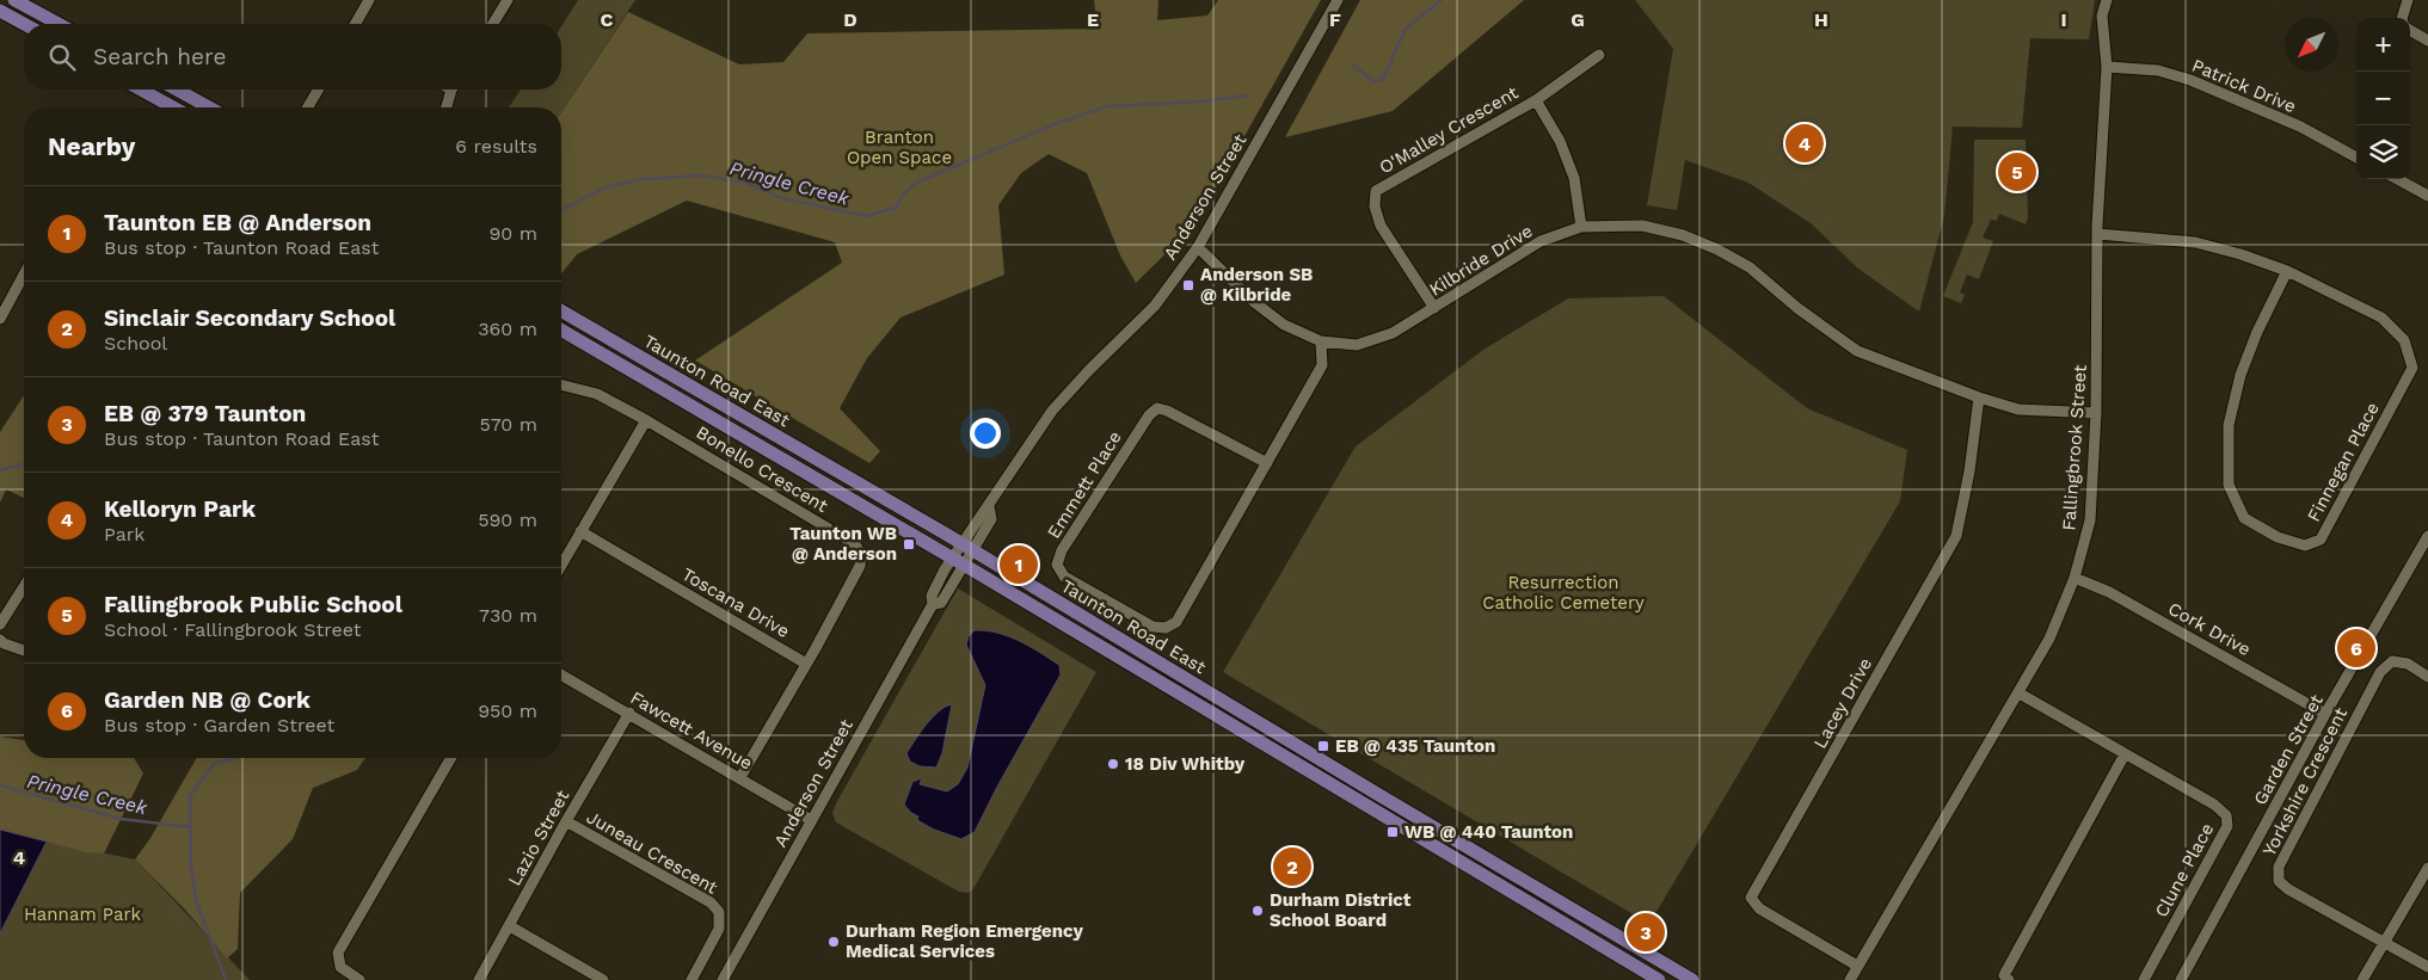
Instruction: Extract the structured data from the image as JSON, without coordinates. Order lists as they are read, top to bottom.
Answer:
{
  "streets": {
    "main road": ["Taunton Road East"],
    "street": [
      "Patrick Drive",
      "O'Malley Crescent",
      "Anderson Street",
      "Kilbride Drive",
      "Fallingbrook Street",
      "Finnegan Place",
      "Bonello Crescent",
      "Emmett Place",
      "Toscana Drive",
      "Cork Drive",
      "Lacey Drive",
      "Fawcett Avenue",
      "Garden Street",
      "Yorkshire Crescent",
      "Lazio Street",
      "Juneau Crescent",
      "Clune Place"
    ]
  },
  "crossings": [
    ["Patrick Drive", "Fallingbrook Street"],
    ["O'Malley Crescent", "Kilbride Drive"],
    ["Anderson Street", "Kilbride Drive"],
    ["Anderson Street", "Taunton Road East"],
    ["Anderson Street", "Fawcett Avenue"],
    ["Kilbride Drive", "Fallingbrook Street"],
    ["Kilbride Drive", "Emmett Place"],
    ["Kilbride Drive", "Lacey Drive"],
    ["Fallingbrook Street", "Finnegan Place"],
    ["Fallingbrook Street", "Cork Drive"],
    ["Fallingbrook Street", "Lacey Drive"],
    ["Fallingbrook Street", "Clune Place"],
    ["Bonello Crescent", "Toscana Drive"],
    ["Cork Drive", "Garden Street"],
    ["Fawcett Avenue", "Lazio Street"],
    ["Lazio Street", "Juneau Crescent"]
  ],
  "water": ["Pringle Creek"],
  "parks": ["Branton Open Space", "Resurrection Catholic Cemetery", "Hannam Park"],
  "places": {
    "transit": [
      "Anderson SB @ Kilbride",
      "Taunton WB @ Anderson",
      "EB @ 435 Taunton",
      "WB @ 440 Taunton"
    ],
    "other": ["18 Div Whitby", "Durham District School Board", "Durham Region Emergency Medical Services"]
  },
  "north": "bottom left",
  "page": {
    "map_buttons": ["+", "−"],
    "search": "Search here",
    "heading": ["Nearby", "6 results"],
    "pins": [
      "4",
      "5",
      "1",
      "6",
      "2",
      "3"
    ],
    "list": [
      {
        "mark": "1",
        "name": "Taunton EB @ Anderson",
        "note": "Bus stop · Taunton Road East",
        "value": "90 m"
      },
      {
        "mark": "2",
        "name": "Sinclair Secondary School",
        "note": "School",
        "value": "360 m"
      },
      {
        "mark": "3",
        "name": "EB @ 379 Taunton",
        "note": "Bus stop · Taunton Road East",
        "value": "570 m"
      },
      {
        "mark": "4",
        "name": "Kelloryn Park",
        "note": "Park",
        "value": "590 m"
      },
      {
        "mark": "5",
        "name": "Fallingbrook Public School",
        "note": "School · Fallingbrook Street",
        "value": "730 m"
      },
      {
        "mark": "6",
        "name": "Garden NB @ Cork",
        "note": "Bus stop · Garden Street",
        "value": "950 m"
      }
    ]
  },
  "grid": {
    "columns": [
      "C",
      "D",
      "E",
      "F",
      "G",
      "H",
      "I"
    ],
    "rows": ["4"]
  }
}
